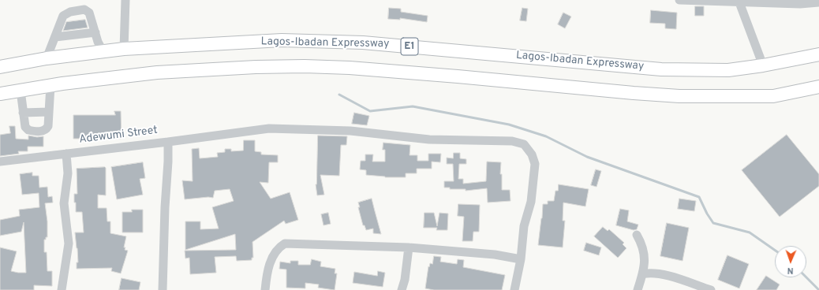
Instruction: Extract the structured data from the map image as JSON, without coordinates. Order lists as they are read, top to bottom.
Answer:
{
  "streets": {
    "highway": ["Lagos-Ibadan Expressway", "E1"],
    "street": ["Adewumi Street"]
  },
  "north": "bottom"
}
